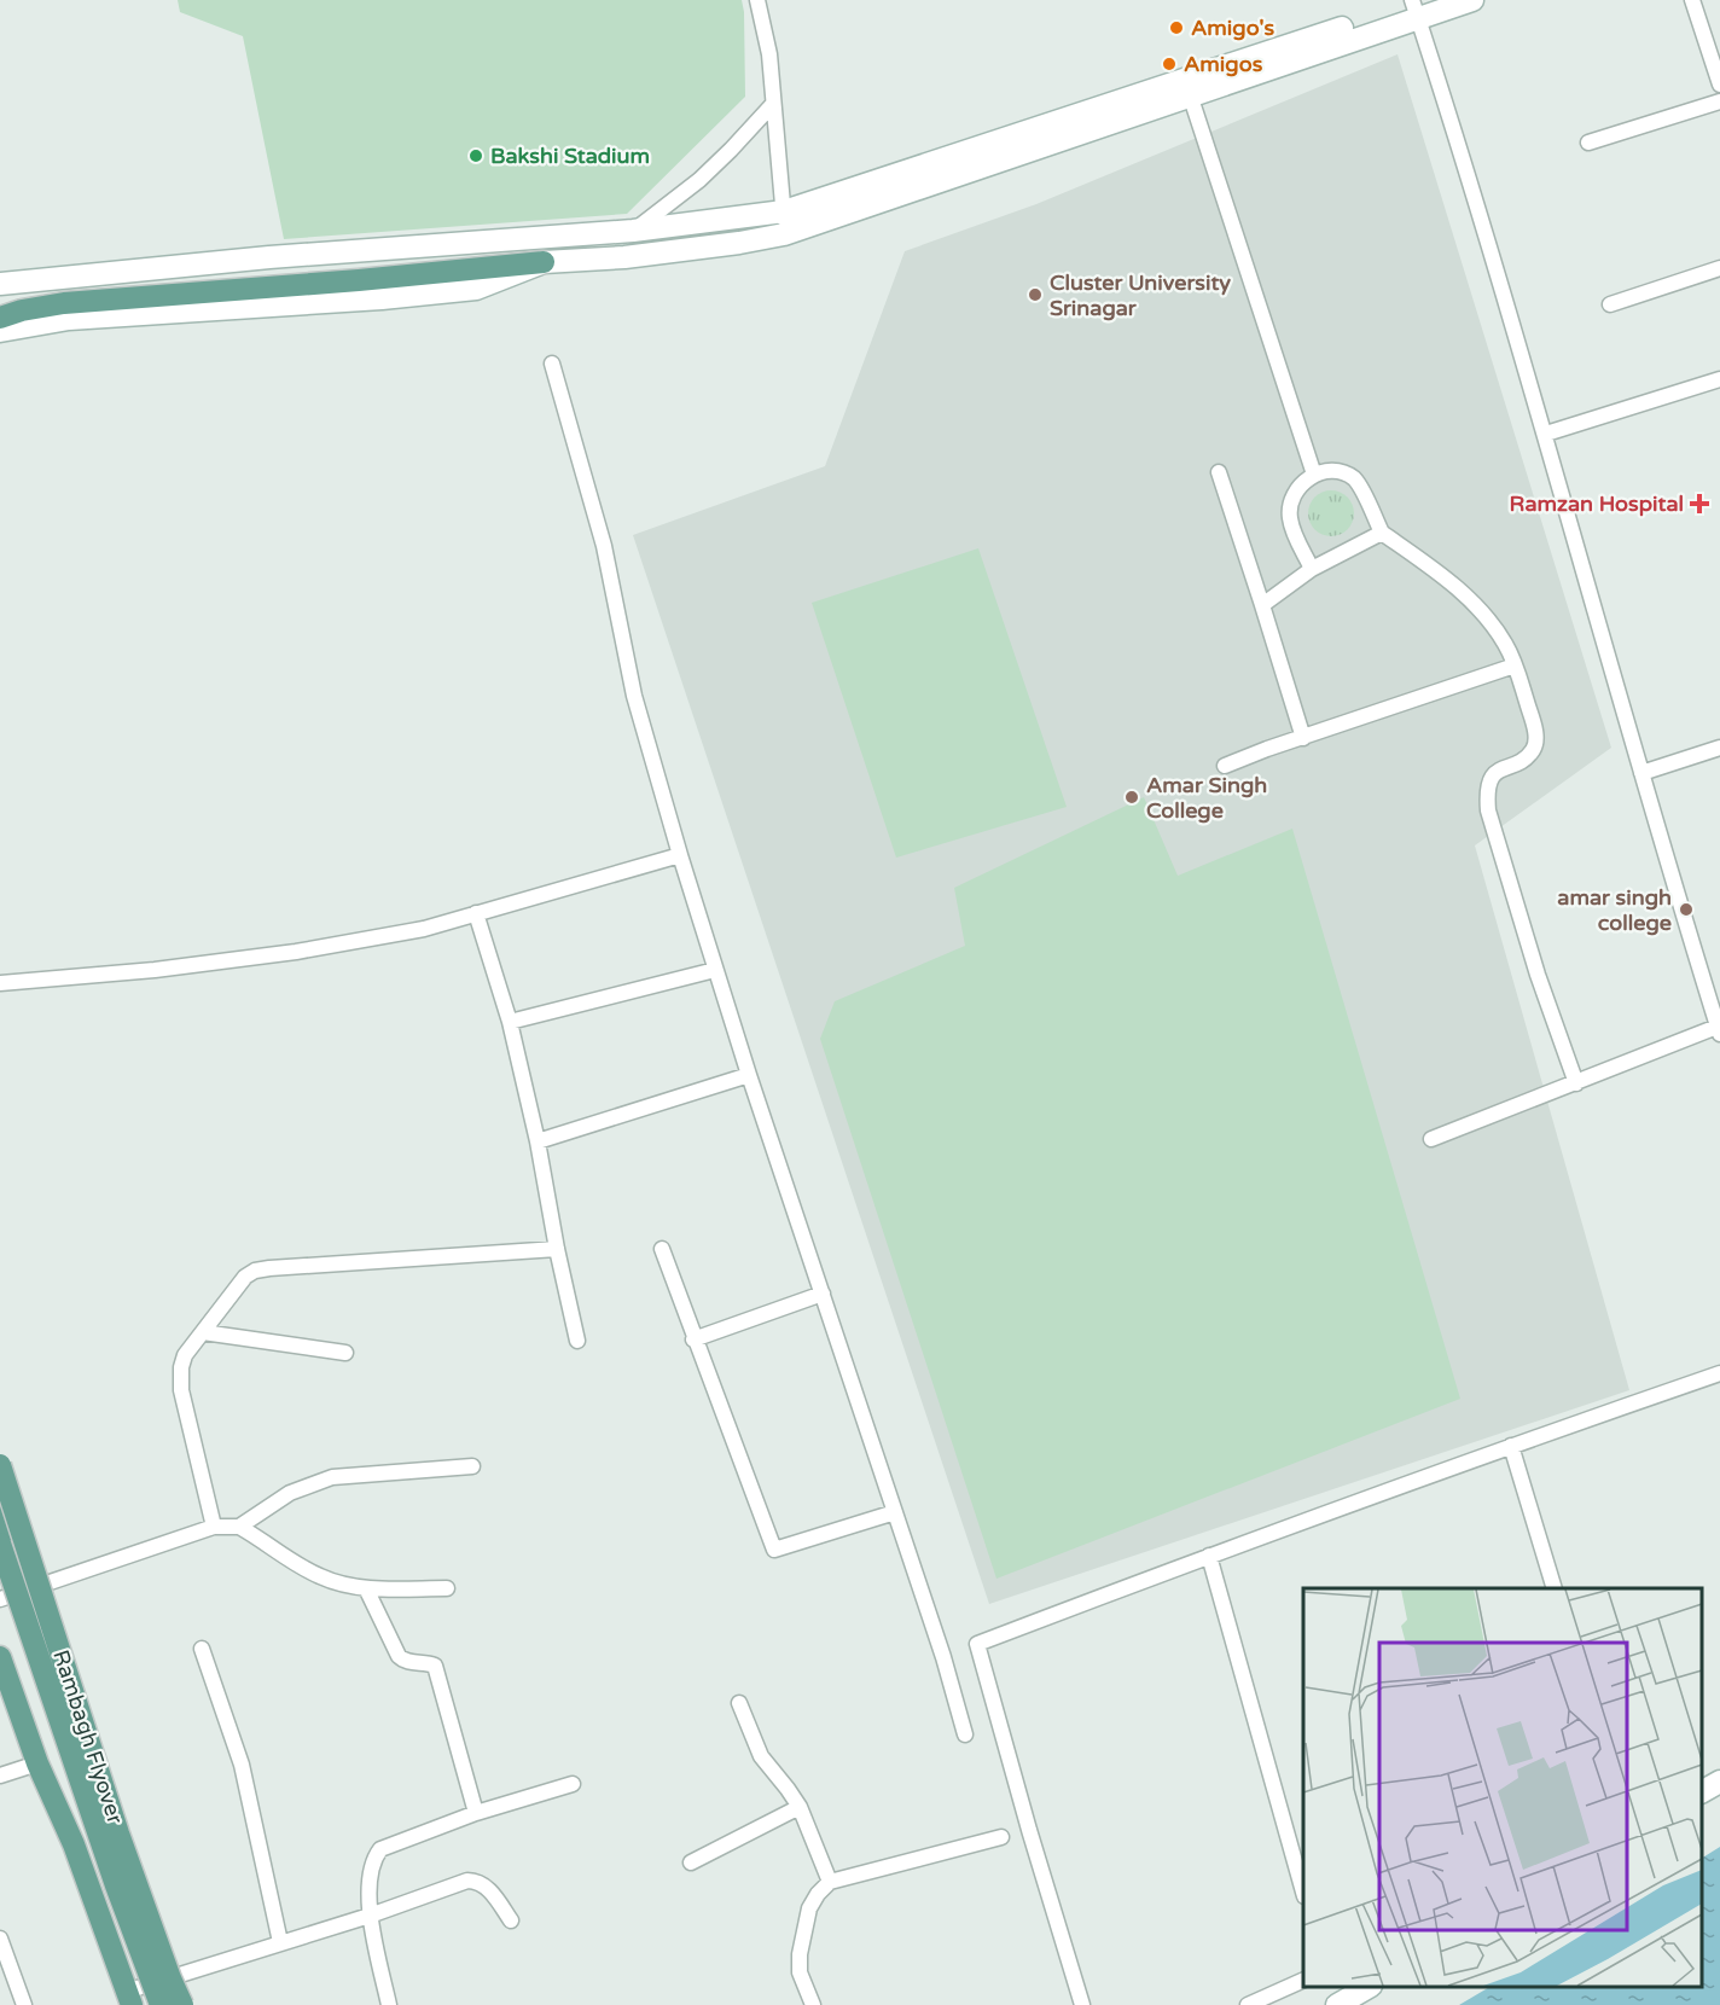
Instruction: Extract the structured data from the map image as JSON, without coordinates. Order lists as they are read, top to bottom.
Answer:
{
  "streets": {
    "main road": ["Rambagh Flyover"]
  },
  "places": {
    "other": [
      "Amigo's",
      "Amigos",
      "Bakshi Stadium",
      "Cluster University Srinagar",
      "Amar Singh College",
      "amar singh college"
    ],
    "health": ["Ramzan Hospital"]
  }
}
